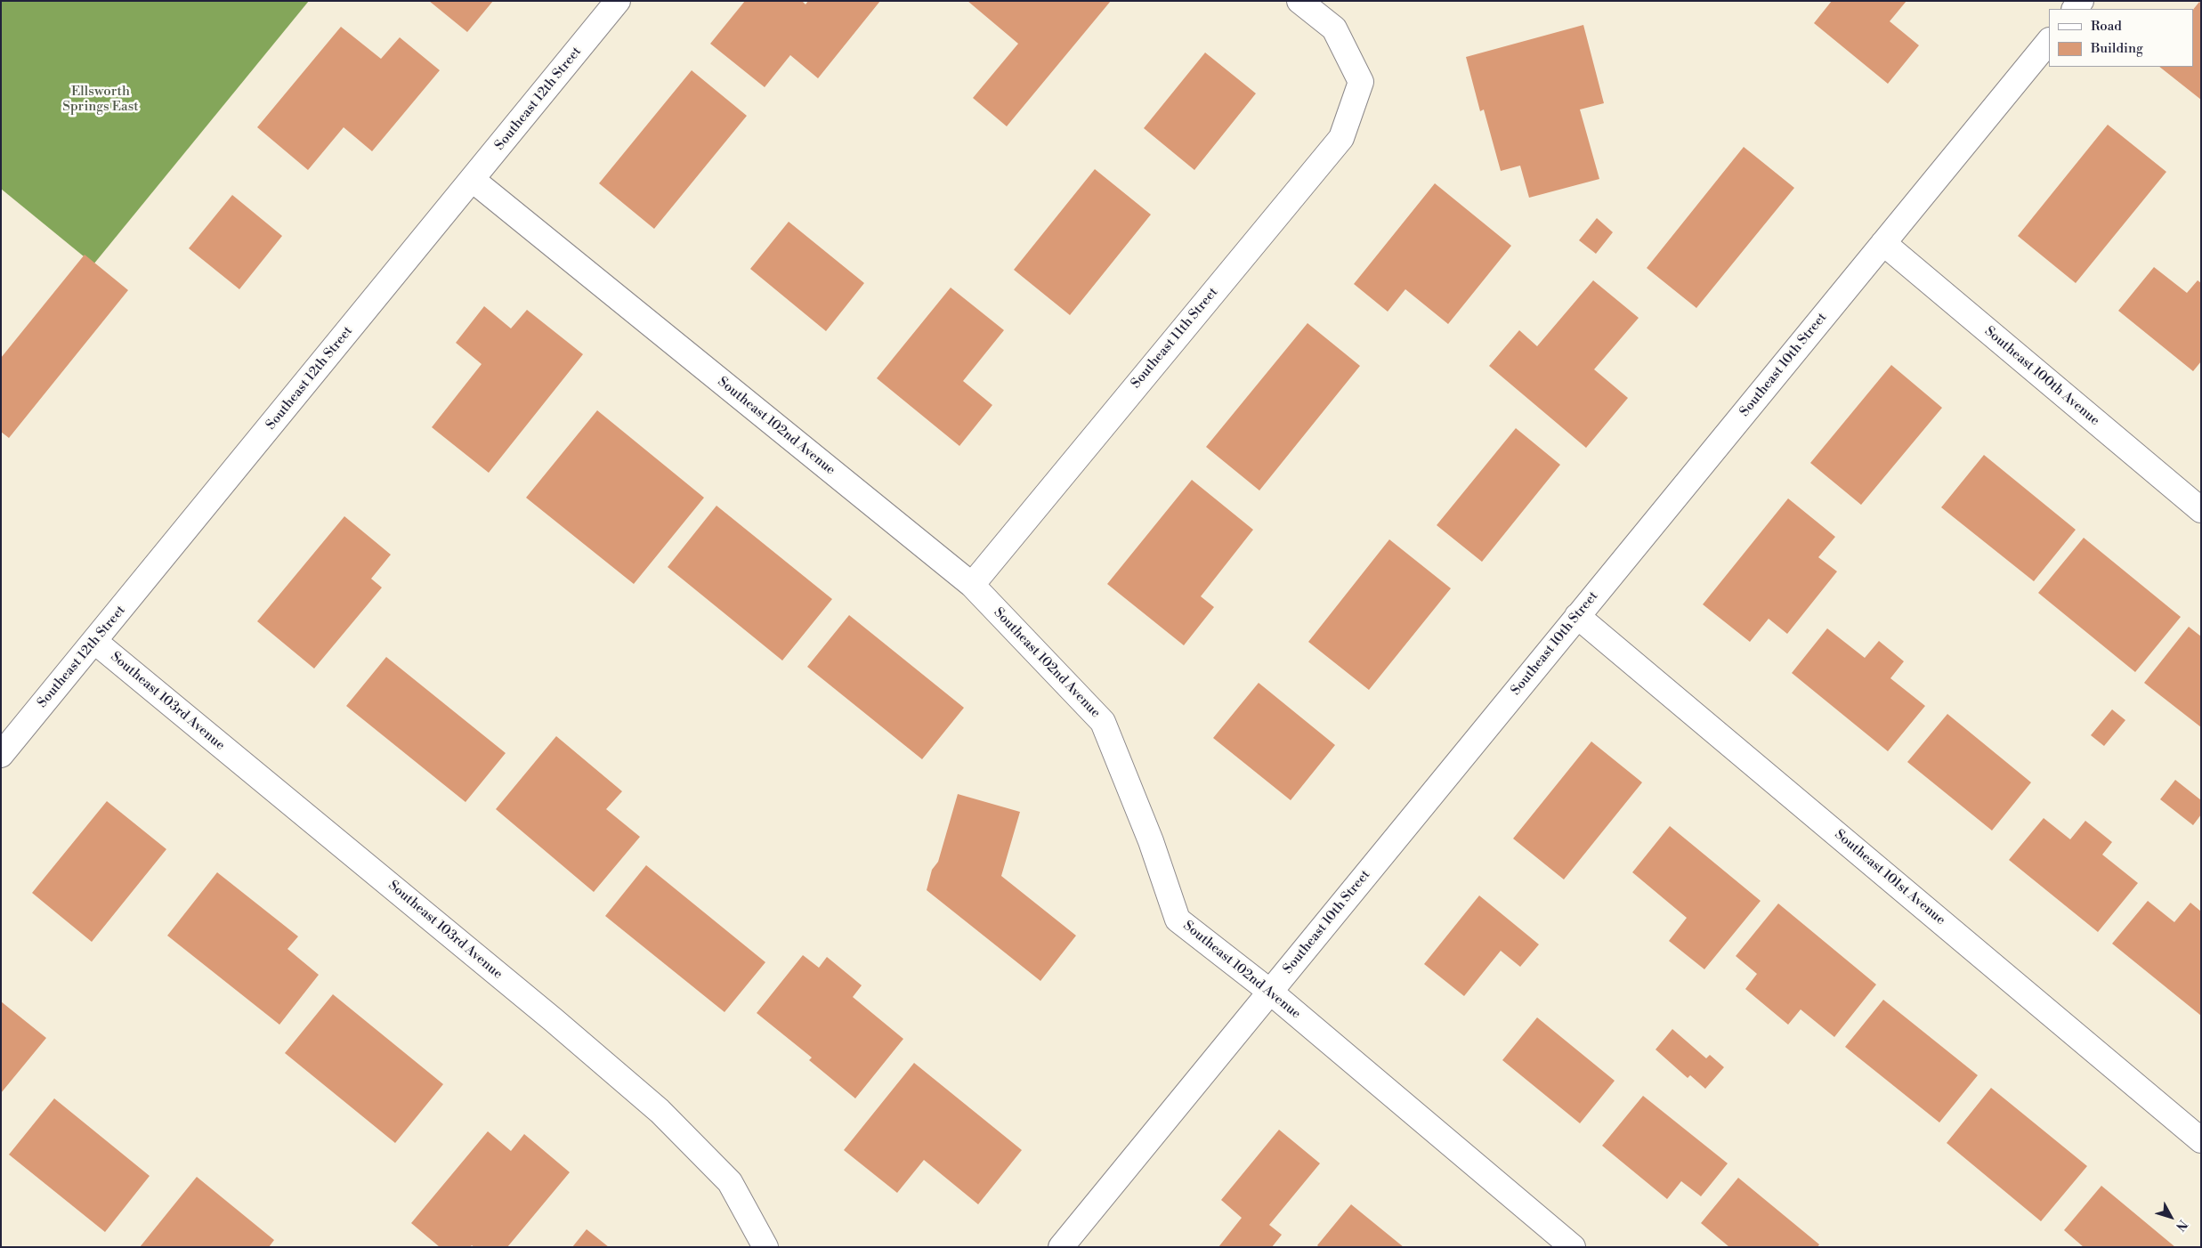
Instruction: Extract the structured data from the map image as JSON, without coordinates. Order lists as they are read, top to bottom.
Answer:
{
  "streets": {
    "street": [
      "Southeast 12th Street",
      "Southeast 11th Street",
      "Southeast 10th Street",
      "Southeast 100th Avenue",
      "Southeast 102nd Avenue",
      "Southeast 103rd Avenue",
      "Southeast 101st Avenue"
    ]
  },
  "crossings": [
    ["Southeast 12th Street", "Southeast 102nd Avenue"],
    ["Southeast 12th Street", "Southeast 103rd Avenue"],
    ["Southeast 11th Street", "Southeast 102nd Avenue"],
    ["Southeast 10th Street", "Southeast 100th Avenue"],
    ["Southeast 10th Street", "Southeast 102nd Avenue"],
    ["Southeast 10th Street", "Southeast 101st Avenue"]
  ],
  "parks": ["Ellsworth Springs East"],
  "legend": ["Road", "Building"],
  "north": "bottom right"
}
